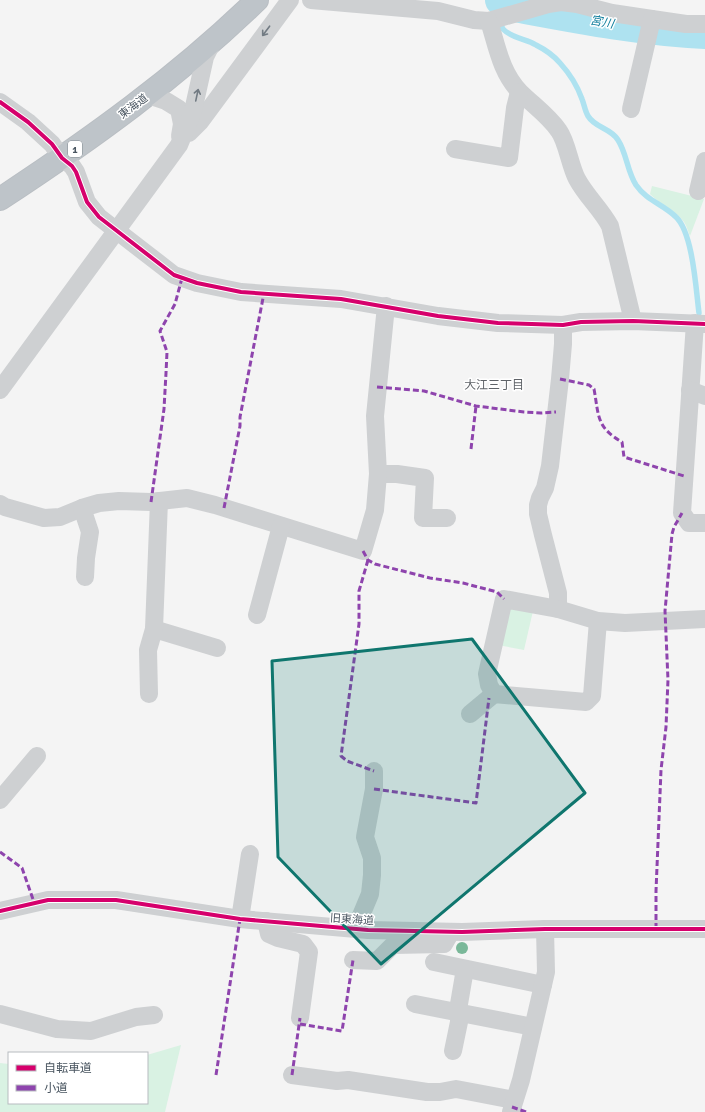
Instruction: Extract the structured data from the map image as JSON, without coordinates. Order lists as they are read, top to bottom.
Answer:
{
  "streets": {
    "highway": ["東海道", "1"],
    "street": ["旧東海道"]
  },
  "districts": ["大江三丁目"],
  "water": ["宮川"],
  "legend": ["自転車道", "小道"]
}
